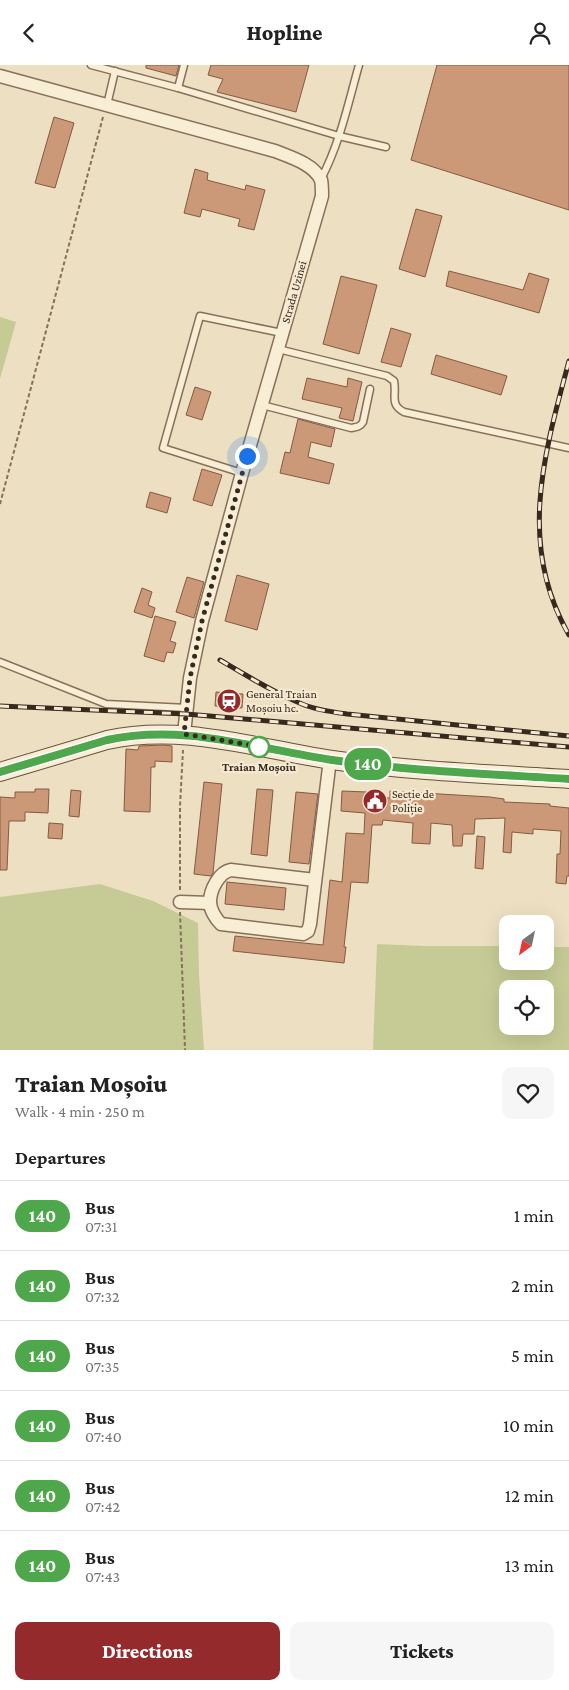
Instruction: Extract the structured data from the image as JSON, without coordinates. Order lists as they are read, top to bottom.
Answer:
{
  "streets": {
    "street": ["Strada Uzinei"]
  },
  "places": {
    "station": ["General Traian Moșoiu hc."],
    "other": ["Traian Moșoiu"],
    "public building": ["Secție de Poliție"]
  },
  "lines": ["bus line 140"],
  "north": "bottom left",
  "page": {
    "header": "Hopline",
    "on_map": "140",
    "heading": [
      ["Traian Moșoiu", "Walk · 4 min · 250 m"],
      "Departures"
    ],
    "list": [
      {
        "mark": "140",
        "name": "Bus",
        "note": "07:31",
        "value": "1 min"
      },
      {
        "mark": "140",
        "name": "Bus",
        "note": "07:32",
        "value": "2 min"
      },
      {
        "mark": "140",
        "name": "Bus",
        "note": "07:35",
        "value": "5 min"
      },
      {
        "mark": "140",
        "name": "Bus",
        "note": "07:40",
        "value": "10 min"
      },
      {
        "mark": "140",
        "name": "Bus",
        "note": "07:42",
        "value": "12 min"
      },
      {
        "mark": "140",
        "name": "Bus",
        "note": "07:43",
        "value": "13 min"
      }
    ],
    "buttons": ["Directions", "Tickets"]
  }
}
